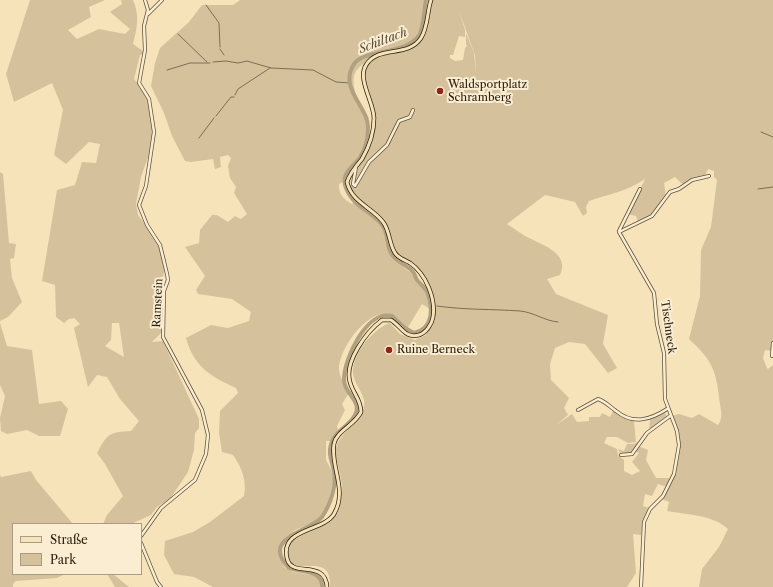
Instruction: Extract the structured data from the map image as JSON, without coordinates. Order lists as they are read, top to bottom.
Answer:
{
  "streets": {
    "street": ["Ramstein", "Tischneck"]
  },
  "water": ["Schiltach"],
  "places": ["Waldsportplatz Schramberg", "Ruine Berneck"],
  "legend": ["Straße", "Park"]
}
